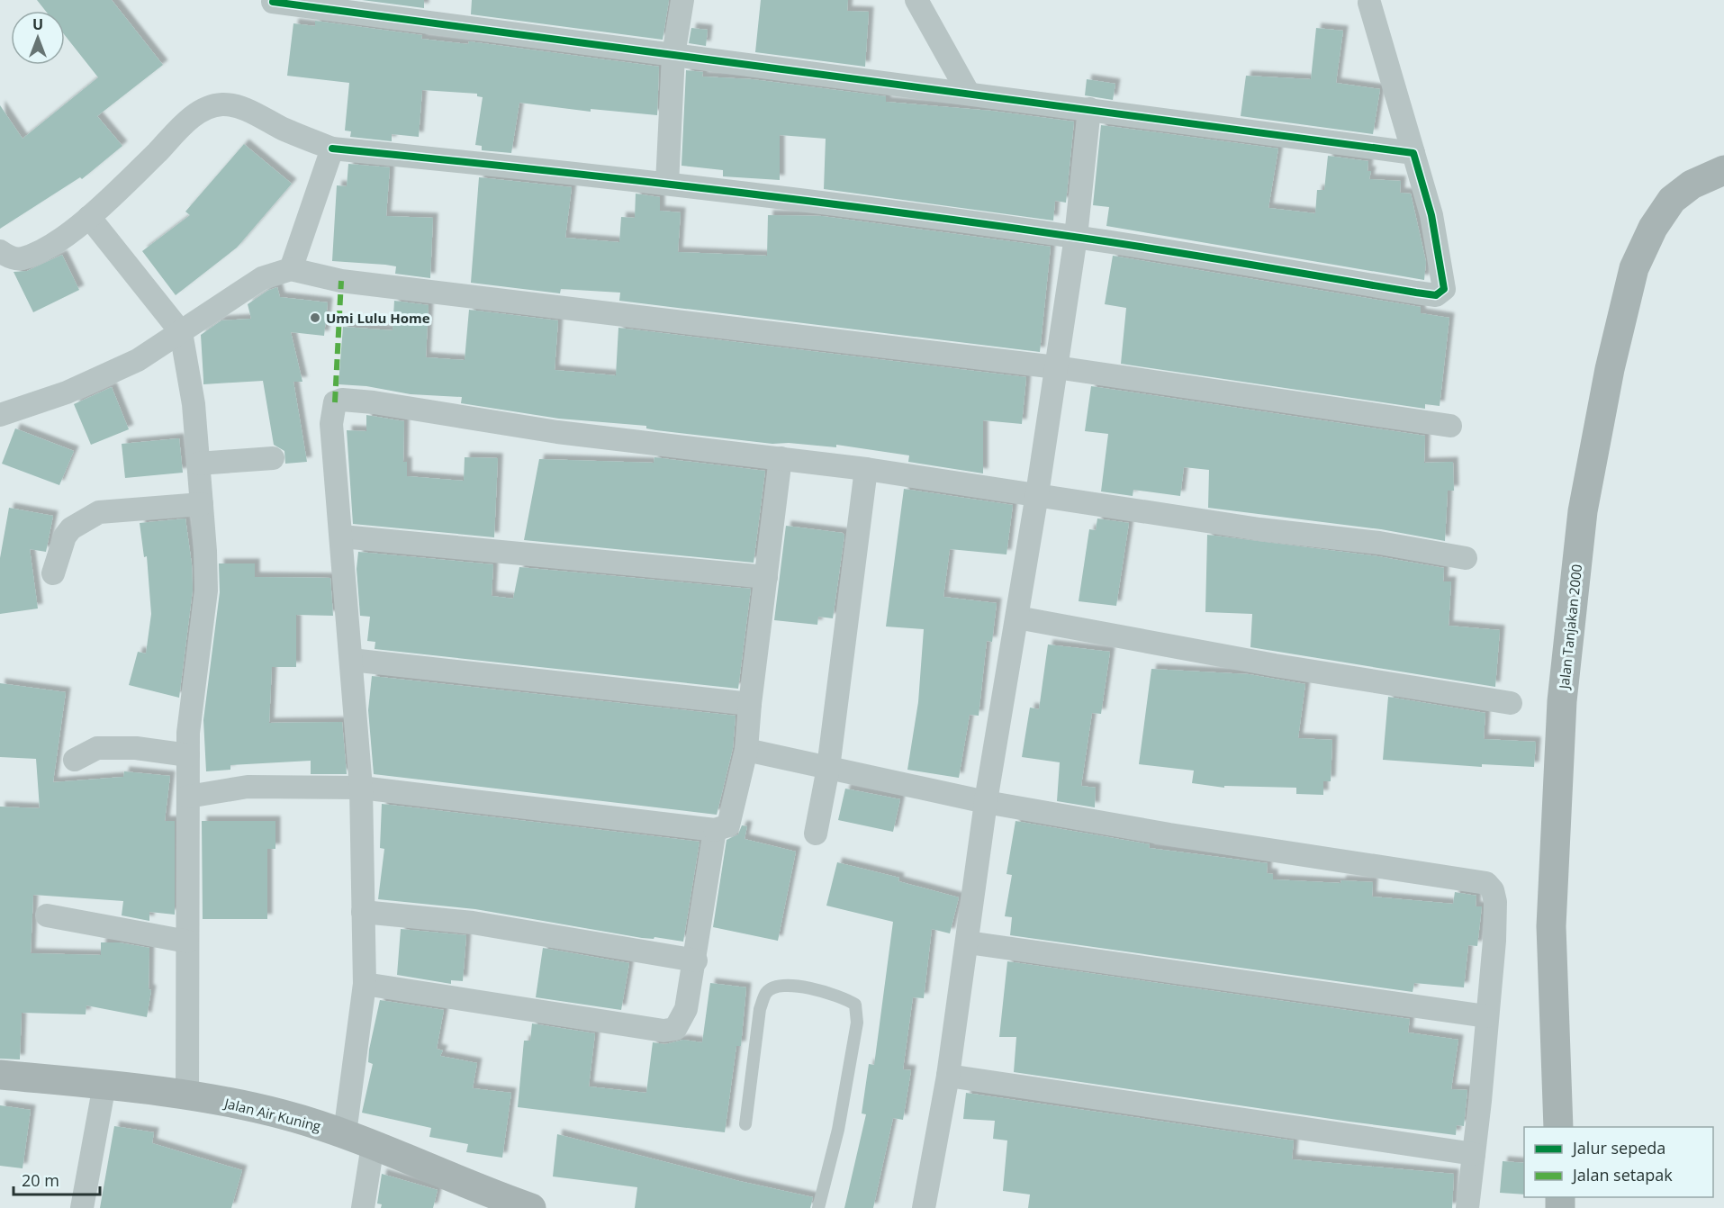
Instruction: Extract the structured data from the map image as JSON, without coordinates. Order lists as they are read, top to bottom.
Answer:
{
  "streets": {
    "street": ["Jalan Tanjakan 2000", "Jalan Air Kuning"]
  },
  "places": ["Umi Lulu Home"],
  "legend": ["Jalur sepeda", "Jalan setapak"],
  "scale_bar": "20 m",
  "north": "top"
}
